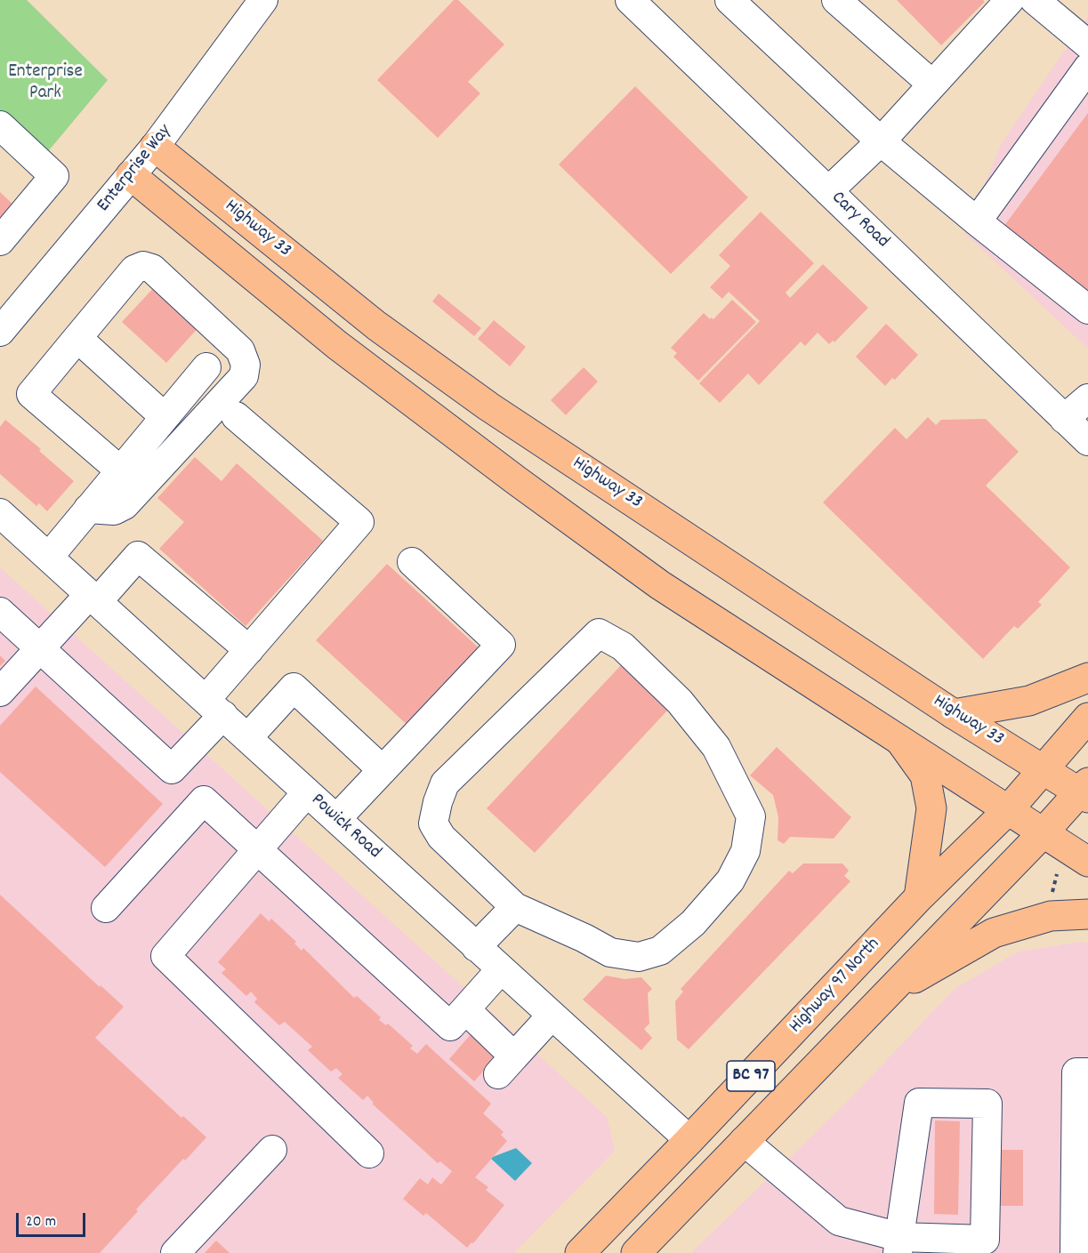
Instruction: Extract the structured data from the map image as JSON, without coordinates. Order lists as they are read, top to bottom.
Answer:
{
  "streets": {
    "main road": ["Highway 33", "Highway 97 North", "BC 97"],
    "street": ["Enterprise Way", "Cary Road", "Powick Road"]
  },
  "crossings": [
    ["Enterprise Way", "Highway 33"],
    ["Highway 33", "Highway 97 North"],
    ["Highway 33", "BC 97"],
    ["Powick Road", "Highway 97 North"]
  ],
  "parks": ["Enterprise Park"],
  "scale_bar": "20 m"
}
